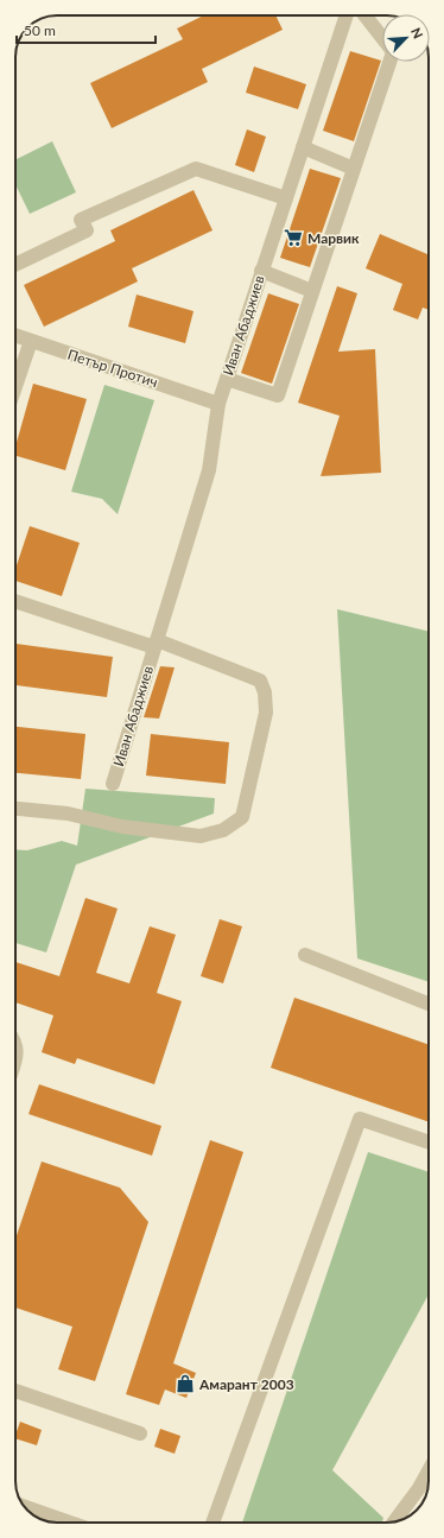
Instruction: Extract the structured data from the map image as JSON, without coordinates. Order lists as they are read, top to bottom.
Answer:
{
  "streets": {
    "street": ["Иван Абаджиев", "Петър Протич"]
  },
  "crossings": [
    ["Иван Абаджиев", "Петър Протич"]
  ],
  "places": {
    "supermarket": ["Марвик"],
    "shop": ["Амарант 2003"]
  },
  "scale_bar": "50 m",
  "north": "top right"
}
